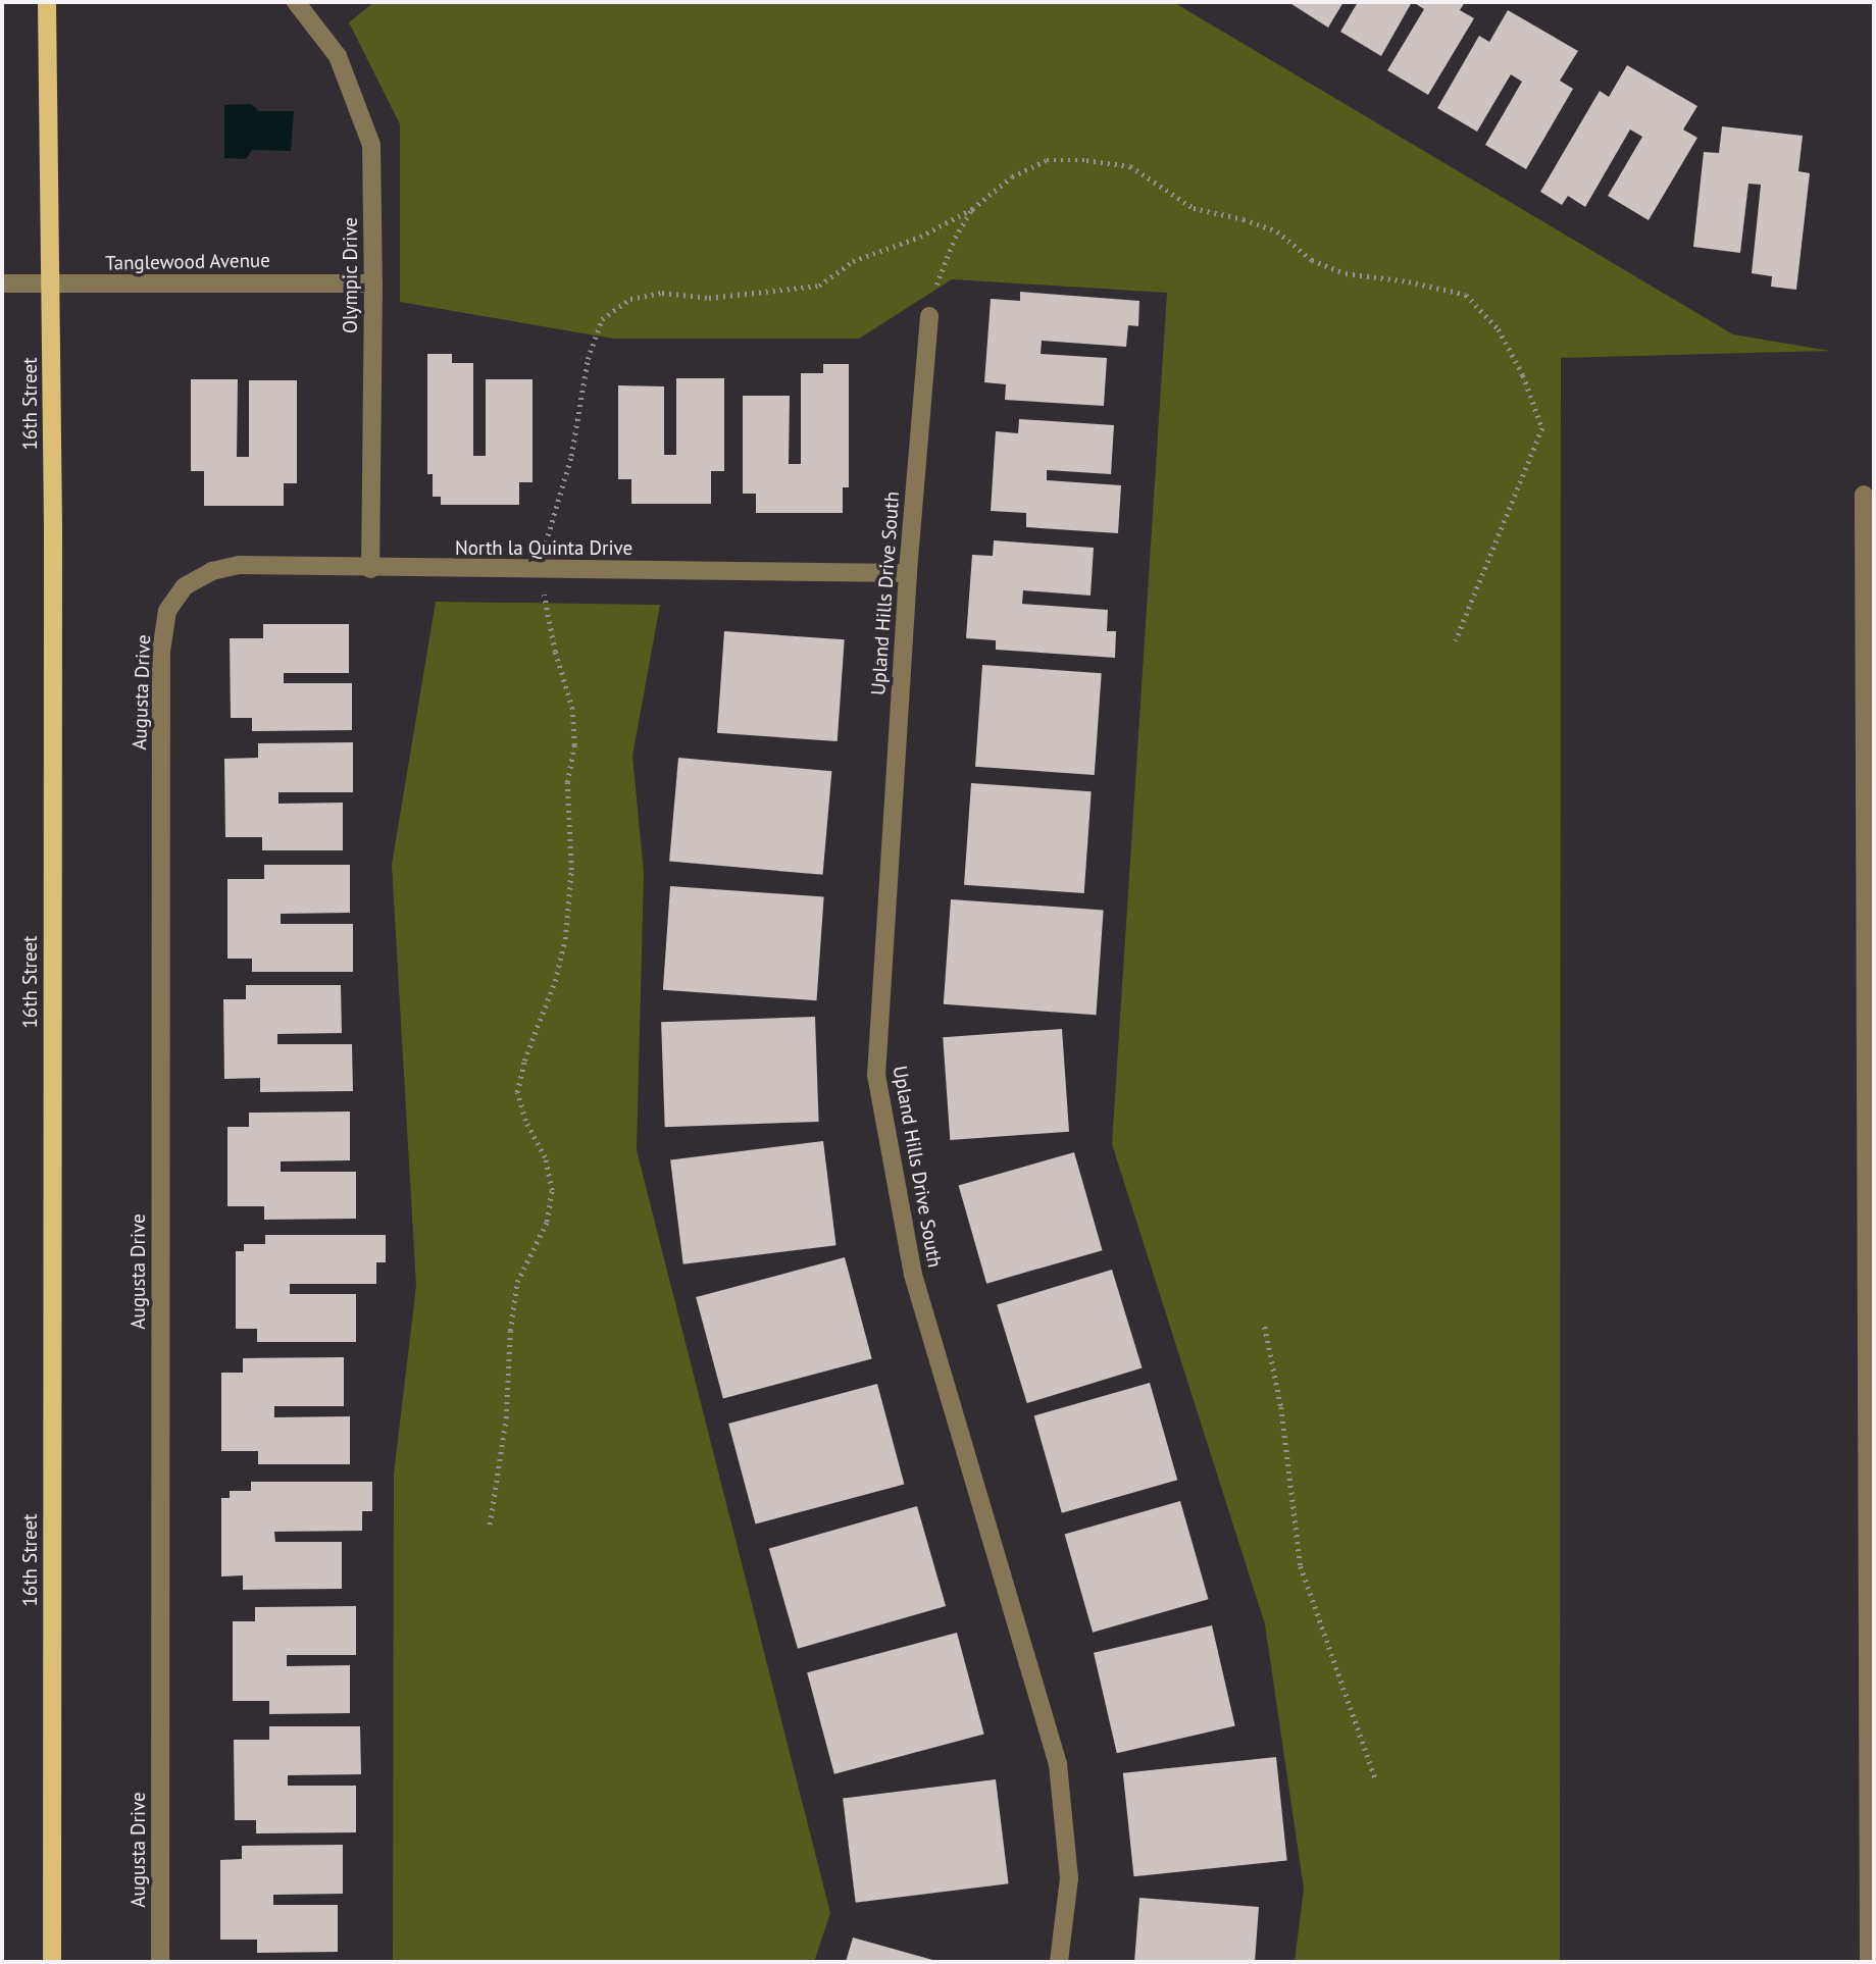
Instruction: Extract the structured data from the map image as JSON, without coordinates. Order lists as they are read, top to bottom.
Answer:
{
  "streets": {
    "main road": ["16th Street"],
    "street": [
      "Tanglewood Avenue",
      "Olympic Drive",
      "North la Quinta Drive",
      "Upland Hills Drive South",
      "Augusta Drive"
    ]
  },
  "crossings": [
    ["Tanglewood Avenue", "Olympic Drive"],
    ["Tanglewood Avenue", "16th Street"],
    ["Olympic Drive", "North la Quinta Drive"],
    ["North la Quinta Drive", "Upland Hills Drive South"],
    ["North la Quinta Drive", "Augusta Drive"]
  ]
}
